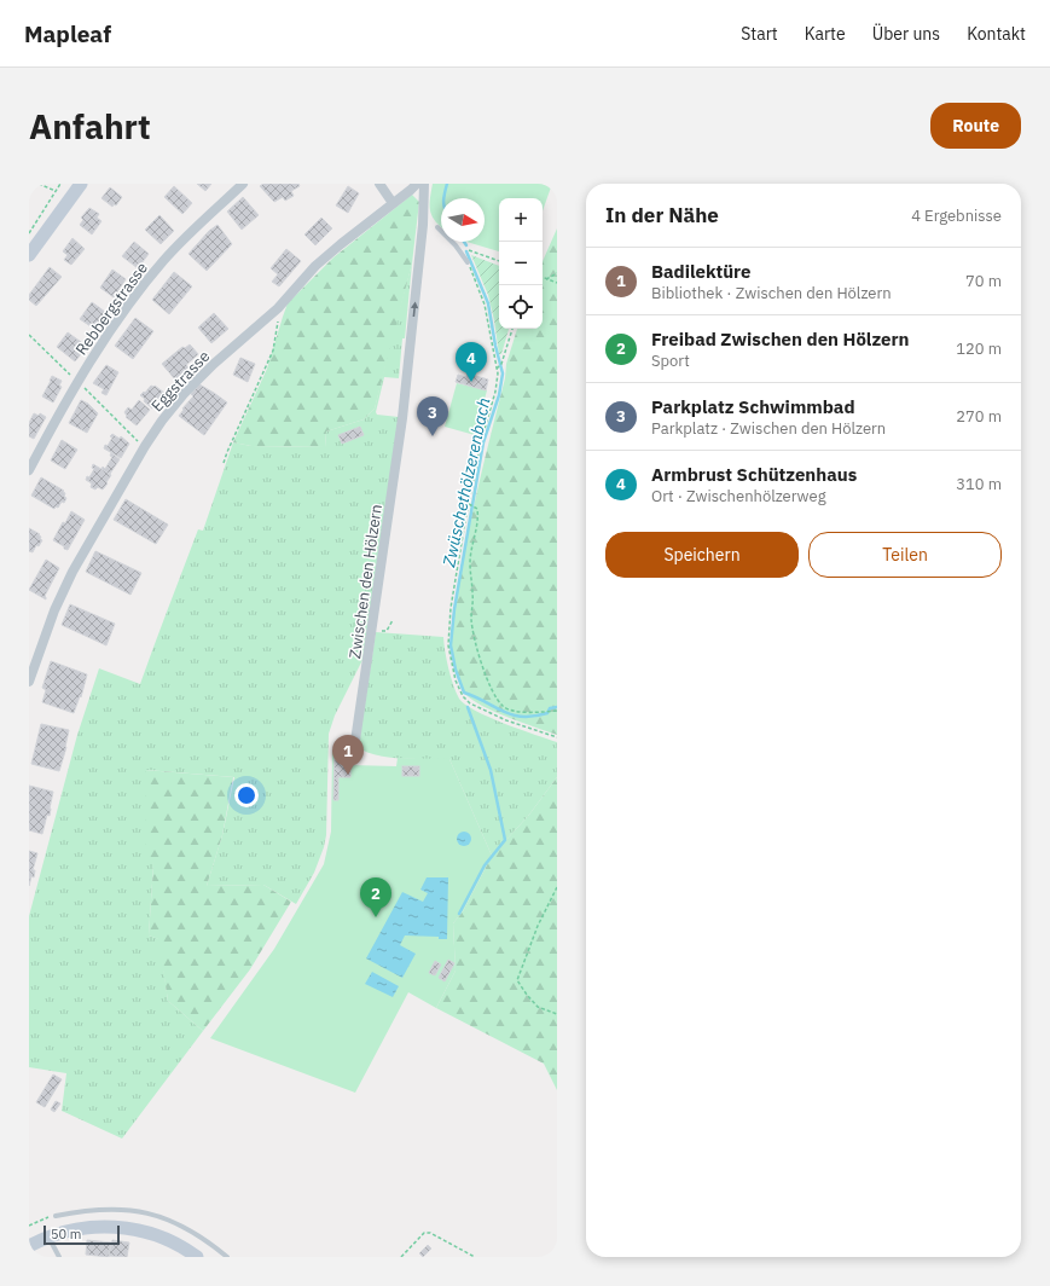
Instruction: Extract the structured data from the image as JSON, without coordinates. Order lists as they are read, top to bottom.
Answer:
{
  "streets": {
    "street": ["Rebbergstrasse", "Eggstrasse", "Zwischen den Hölzern"]
  },
  "one_way": ["Zwischen den Hölzern"],
  "water": ["Zwüschethölzerenbach"],
  "scale_bar": "50 m",
  "north": "right",
  "page": {
    "header": "Mapleaf",
    "nav": [
      "Start",
      "Karte",
      "Über uns",
      "Kontakt"
    ],
    "buttons": [
      "Route",
      ["Speichern", "Teilen"]
    ],
    "title": "Anfahrt",
    "heading": ["In der Nähe", "4 Ergebnisse"],
    "map_buttons": ["+", "−"],
    "list": [
      {
        "mark": "1",
        "name": "Badilektüre",
        "note": "Bibliothek · Zwischen den Hölzern",
        "value": "70 m"
      },
      {
        "mark": "2",
        "name": "Freibad Zwischen den Hölzern",
        "note": "Sport",
        "value": "120 m"
      },
      {
        "mark": "3",
        "name": "Parkplatz Schwimmbad",
        "note": "Parkplatz · Zwischen den Hölzern",
        "value": "270 m"
      },
      {
        "mark": "4",
        "name": "Armbrust Schützenhaus",
        "note": "Ort · Zwischenhölzerweg",
        "value": "310 m"
      }
    ],
    "pins": [
      "4",
      "3",
      "1",
      "2"
    ],
    "scale": "50 m"
  }
}
